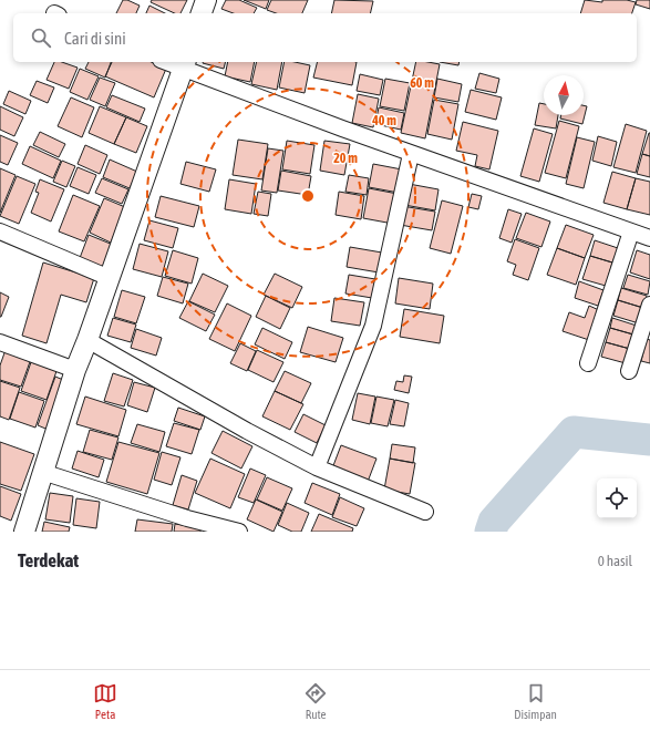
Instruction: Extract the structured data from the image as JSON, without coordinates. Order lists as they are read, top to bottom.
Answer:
{
  "north": "top",
  "page": {
    "search": "Cari di sini",
    "heading": ["Terdekat", "0 hasil"],
    "nav": ["Peta", "Rute", "Disimpan"]
  },
  "rings": ["60 m", "40 m", "20 m"]
}
